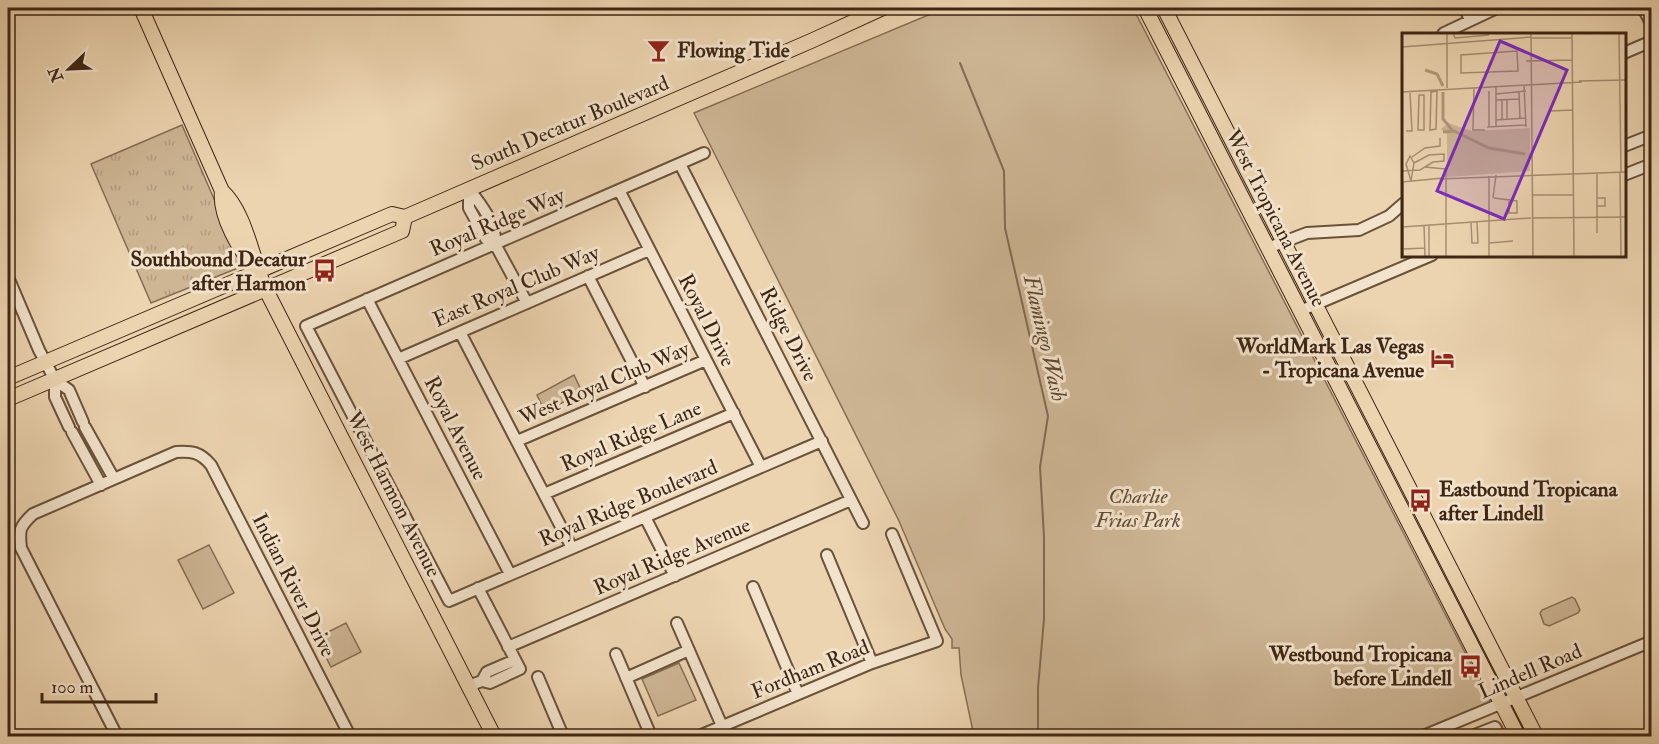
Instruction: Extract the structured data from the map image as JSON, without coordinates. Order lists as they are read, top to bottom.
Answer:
{
  "streets": {
    "main road": ["South Decatur Boulevard", "West Tropicana Avenue", "West Harmon Avenue"],
    "street": [
      "Royal Ridge Way",
      "East Royal Club Way",
      "Royal Drive",
      "Ridge Drive",
      "West Royal Club Way",
      "Royal Avenue",
      "Royal Ridge Lane",
      "Royal Ridge Boulevard",
      "Royal Ridge Avenue",
      "Indian River Drive",
      "Fordham Road",
      "Lindell Road"
    ]
  },
  "crossings": [
    ["South Decatur Boulevard", "West Harmon Avenue"],
    ["West Tropicana Avenue", "Lindell Road"],
    ["Royal Ridge Way", "Royal Drive"],
    ["Royal Ridge Way", "Ridge Drive"],
    ["Royal Ridge Way", "Royal Avenue"],
    ["Royal Ridge Way", "Royal Ridge Boulevard"],
    ["East Royal Club Way", "Royal Drive"],
    ["East Royal Club Way", "Royal Avenue"],
    ["Royal Drive", "West Royal Club Way"],
    ["Royal Drive", "Royal Ridge Lane"],
    ["Royal Drive", "Royal Ridge Boulevard"],
    ["Ridge Drive", "Royal Ridge Boulevard"],
    ["Ridge Drive", "Royal Ridge Avenue"],
    ["Royal Avenue", "Royal Ridge Boulevard"]
  ],
  "water": ["Flamingo Wash"],
  "parks": ["Charlie Frias Park"],
  "places": {
    "bar": ["Flowing Tide"],
    "bus stop": ["Southbound Decatur after Harmon", "Eastbound Tropicana after Lindell", "Westbound Tropicana before Lindell"],
    "hotel": ["WorldMark Las Vegas - Tropicana Avenue"]
  },
  "scale_bar": "100 m",
  "north": "bottom left"
}
